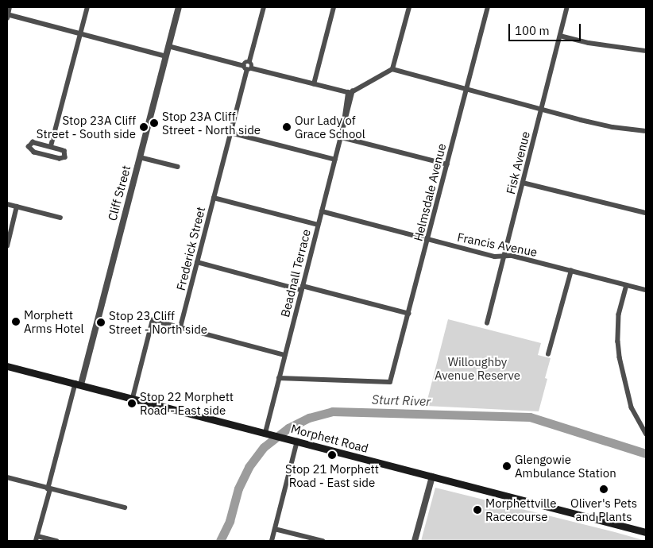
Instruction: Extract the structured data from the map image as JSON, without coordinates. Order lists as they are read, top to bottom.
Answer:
{
  "streets": {
    "main road": ["Morphett Road"],
    "street": [
      "Fisk Avenue",
      "Helmsdale Avenue",
      "Cliff Street",
      "Francis Avenue",
      "Frederick Street",
      "Beadnall Terrace"
    ]
  },
  "crossings": [
    ["Fisk Avenue", "Francis Avenue"],
    ["Helmsdale Avenue", "Francis Avenue"],
    ["Helmsdale Avenue", "Beadnall Terrace"],
    ["Cliff Street", "Morphett Road"],
    ["Francis Avenue", "Beadnall Terrace"],
    ["Beadnall Terrace", "Morphett Road"]
  ],
  "water": ["Sturt River"],
  "parks": ["Willoughby Avenue Reserve"],
  "places": [
    "Stop 23A Cliff Street - North side",
    "Stop 23A Cliff Street - South side",
    "Our Lady of Grace School",
    "Morphett Arms Hotel",
    "Stop 23 Cliff Street - North side",
    "Stop 22 Morphett Road - East side",
    "Stop 21 Morphett Road - East side",
    "Glengowie Ambulance Station",
    "Oliver's Pets and Plants",
    "Morphettville Racecourse"
  ],
  "scale_bar": "100 m"
}
